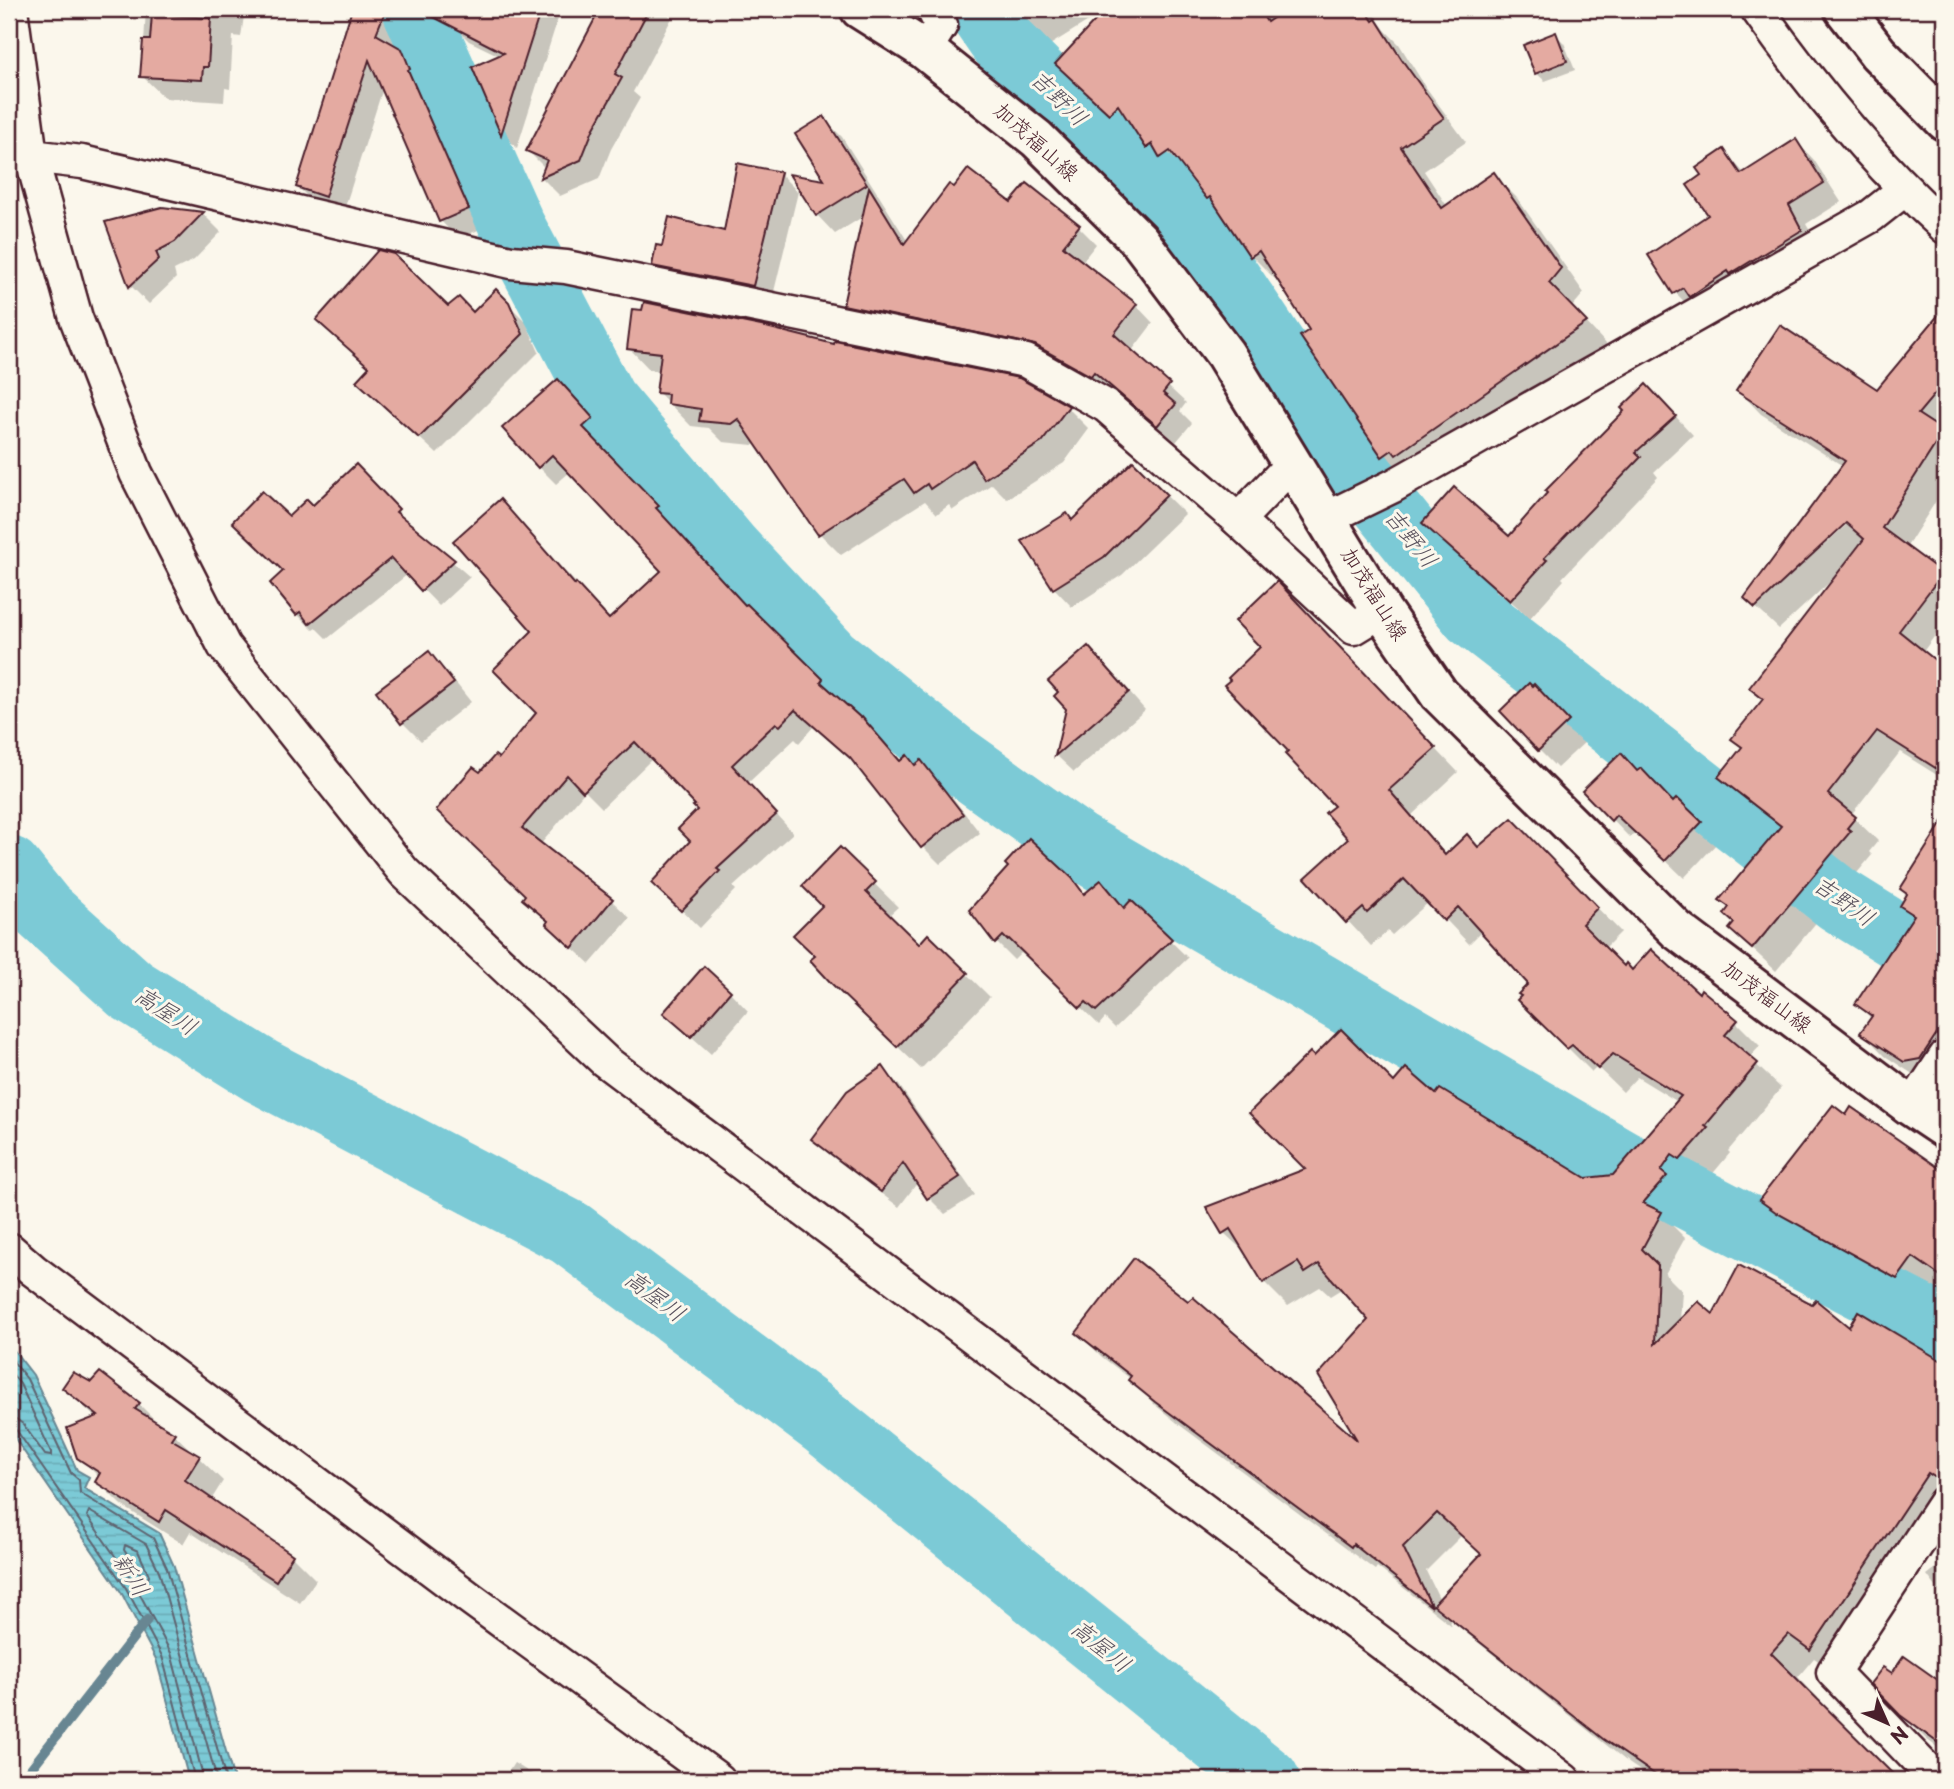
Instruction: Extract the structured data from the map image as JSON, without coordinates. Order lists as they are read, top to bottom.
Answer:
{
  "streets": {
    "main road": ["加茂福山線"]
  },
  "water": ["吉野川", "高屋川", "新川"],
  "north": "bottom right"
}
